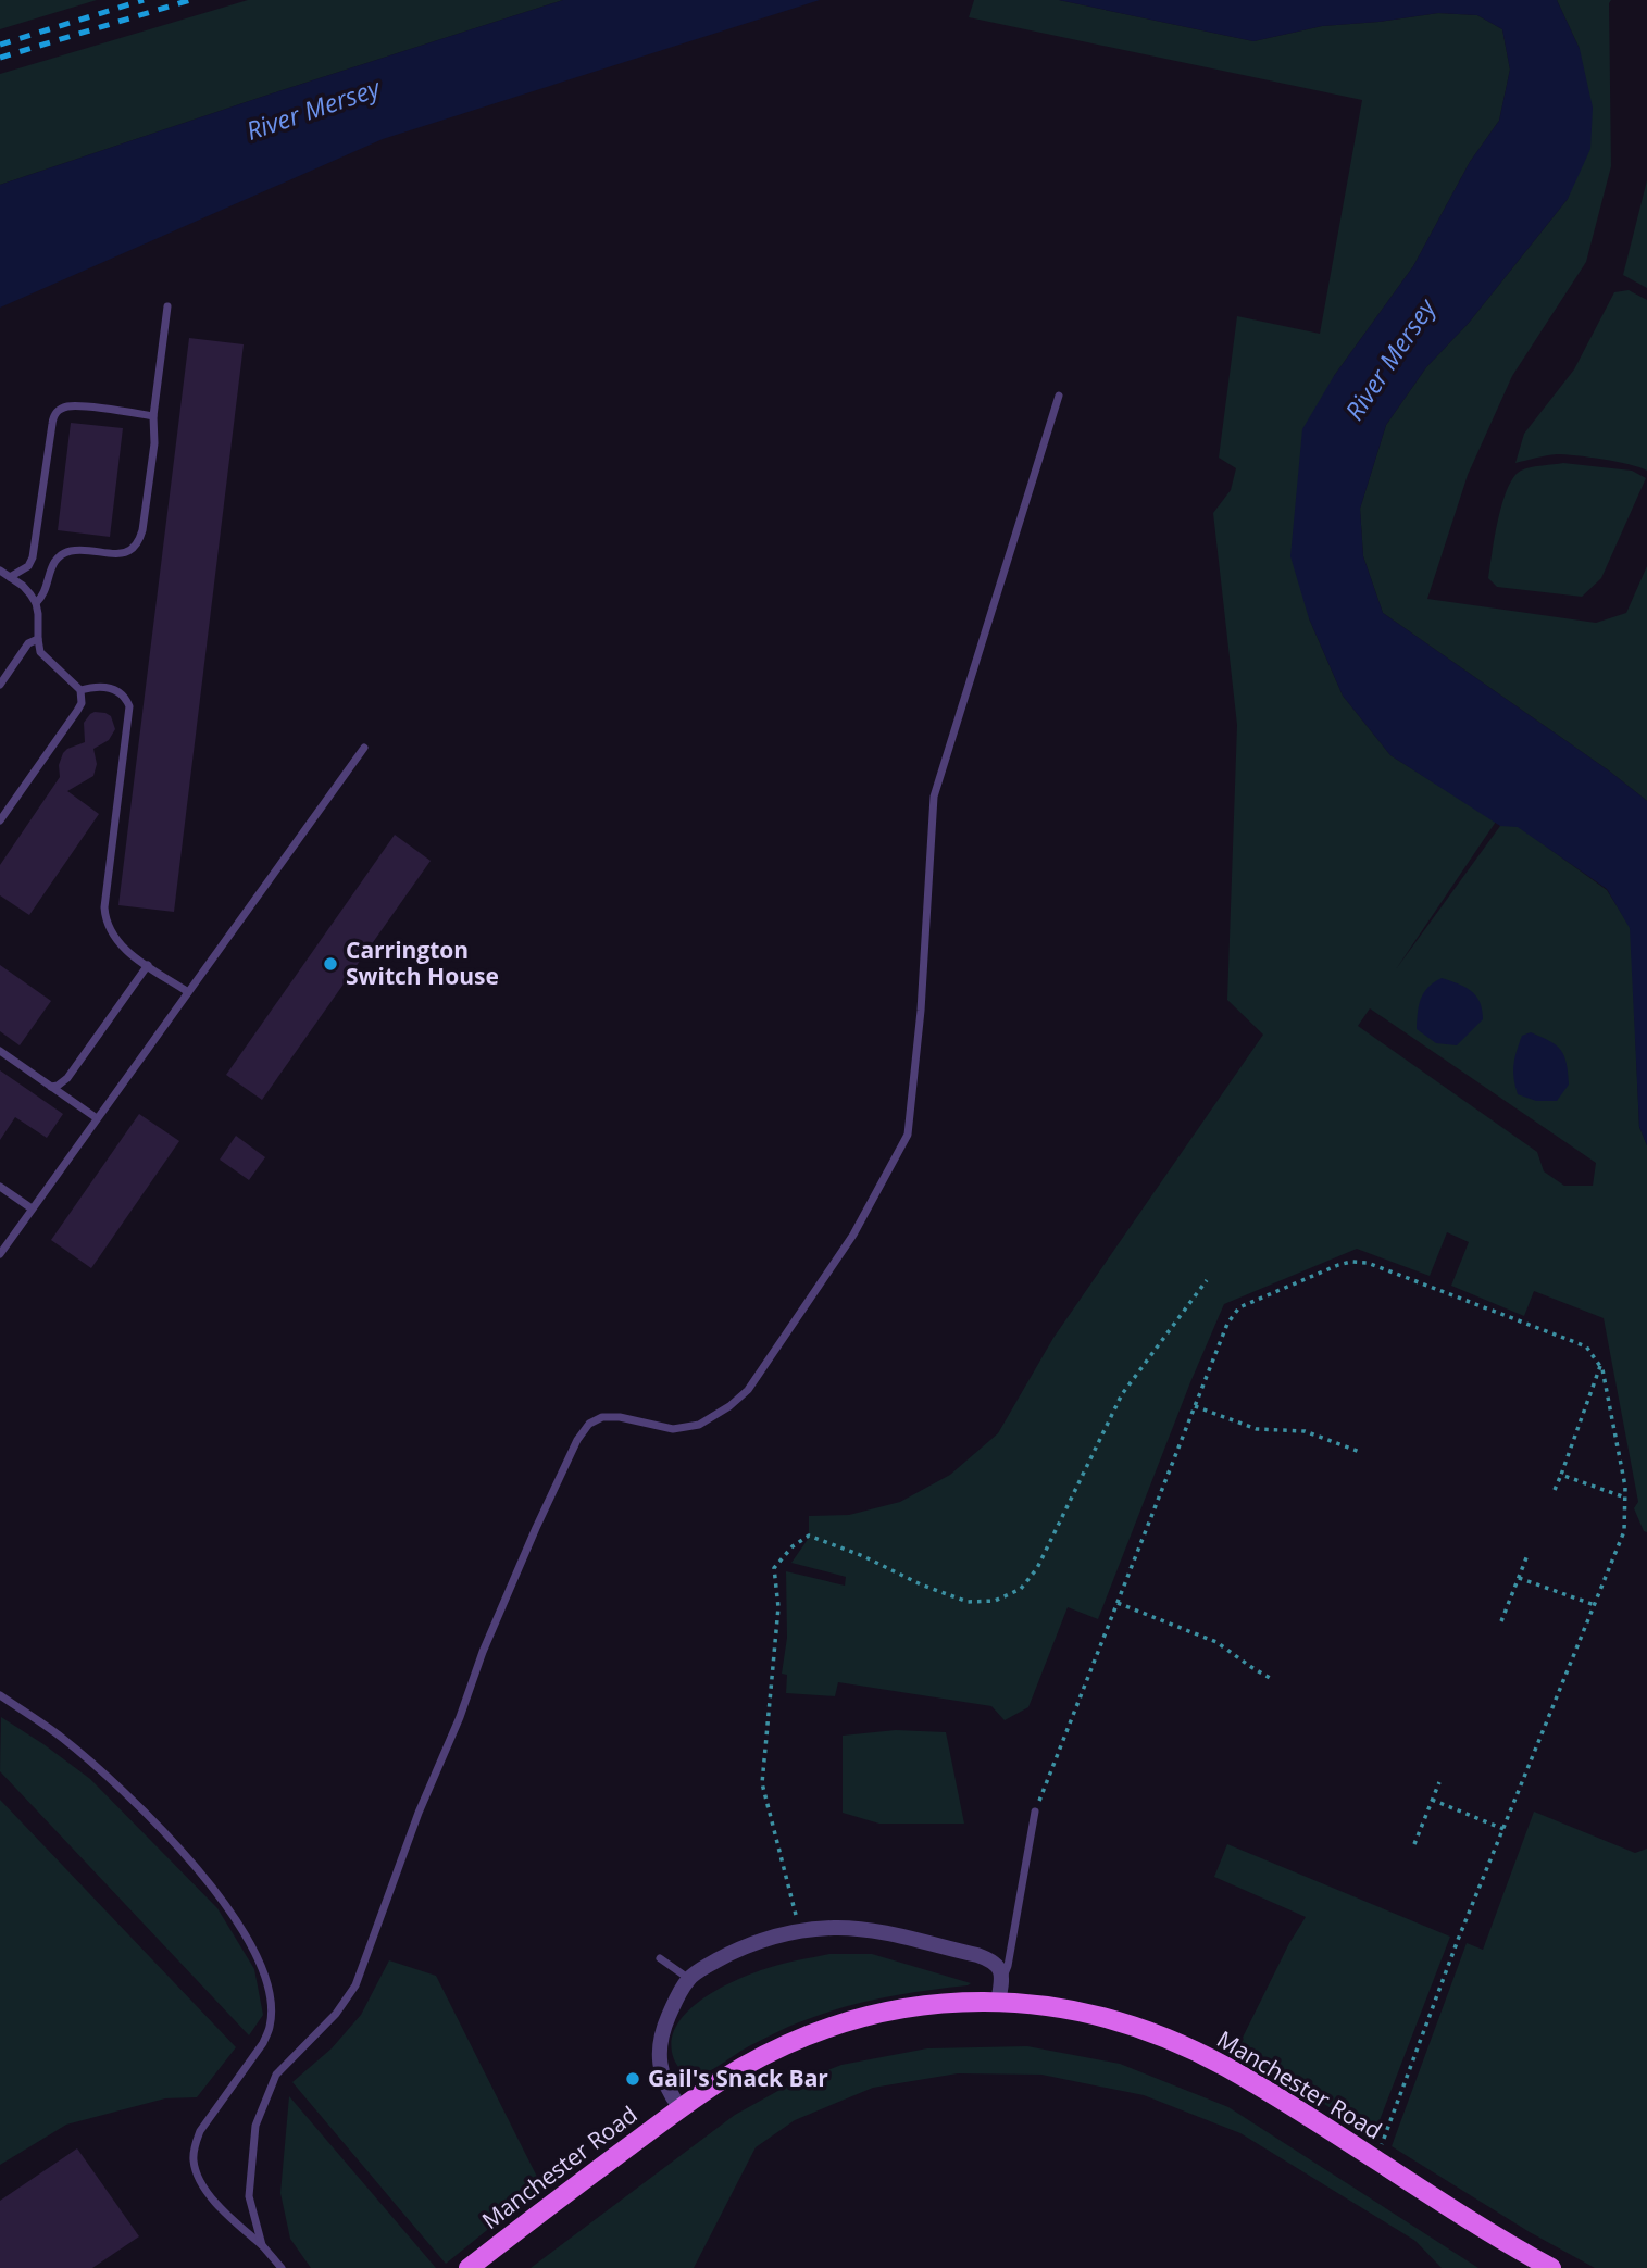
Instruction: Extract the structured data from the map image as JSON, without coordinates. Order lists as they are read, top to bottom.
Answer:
{
  "streets": {
    "main road": ["Manchester Road"]
  },
  "water": ["River Mersey"],
  "places": ["Carrington Switch House", "Gail's Snack Bar"]
}
